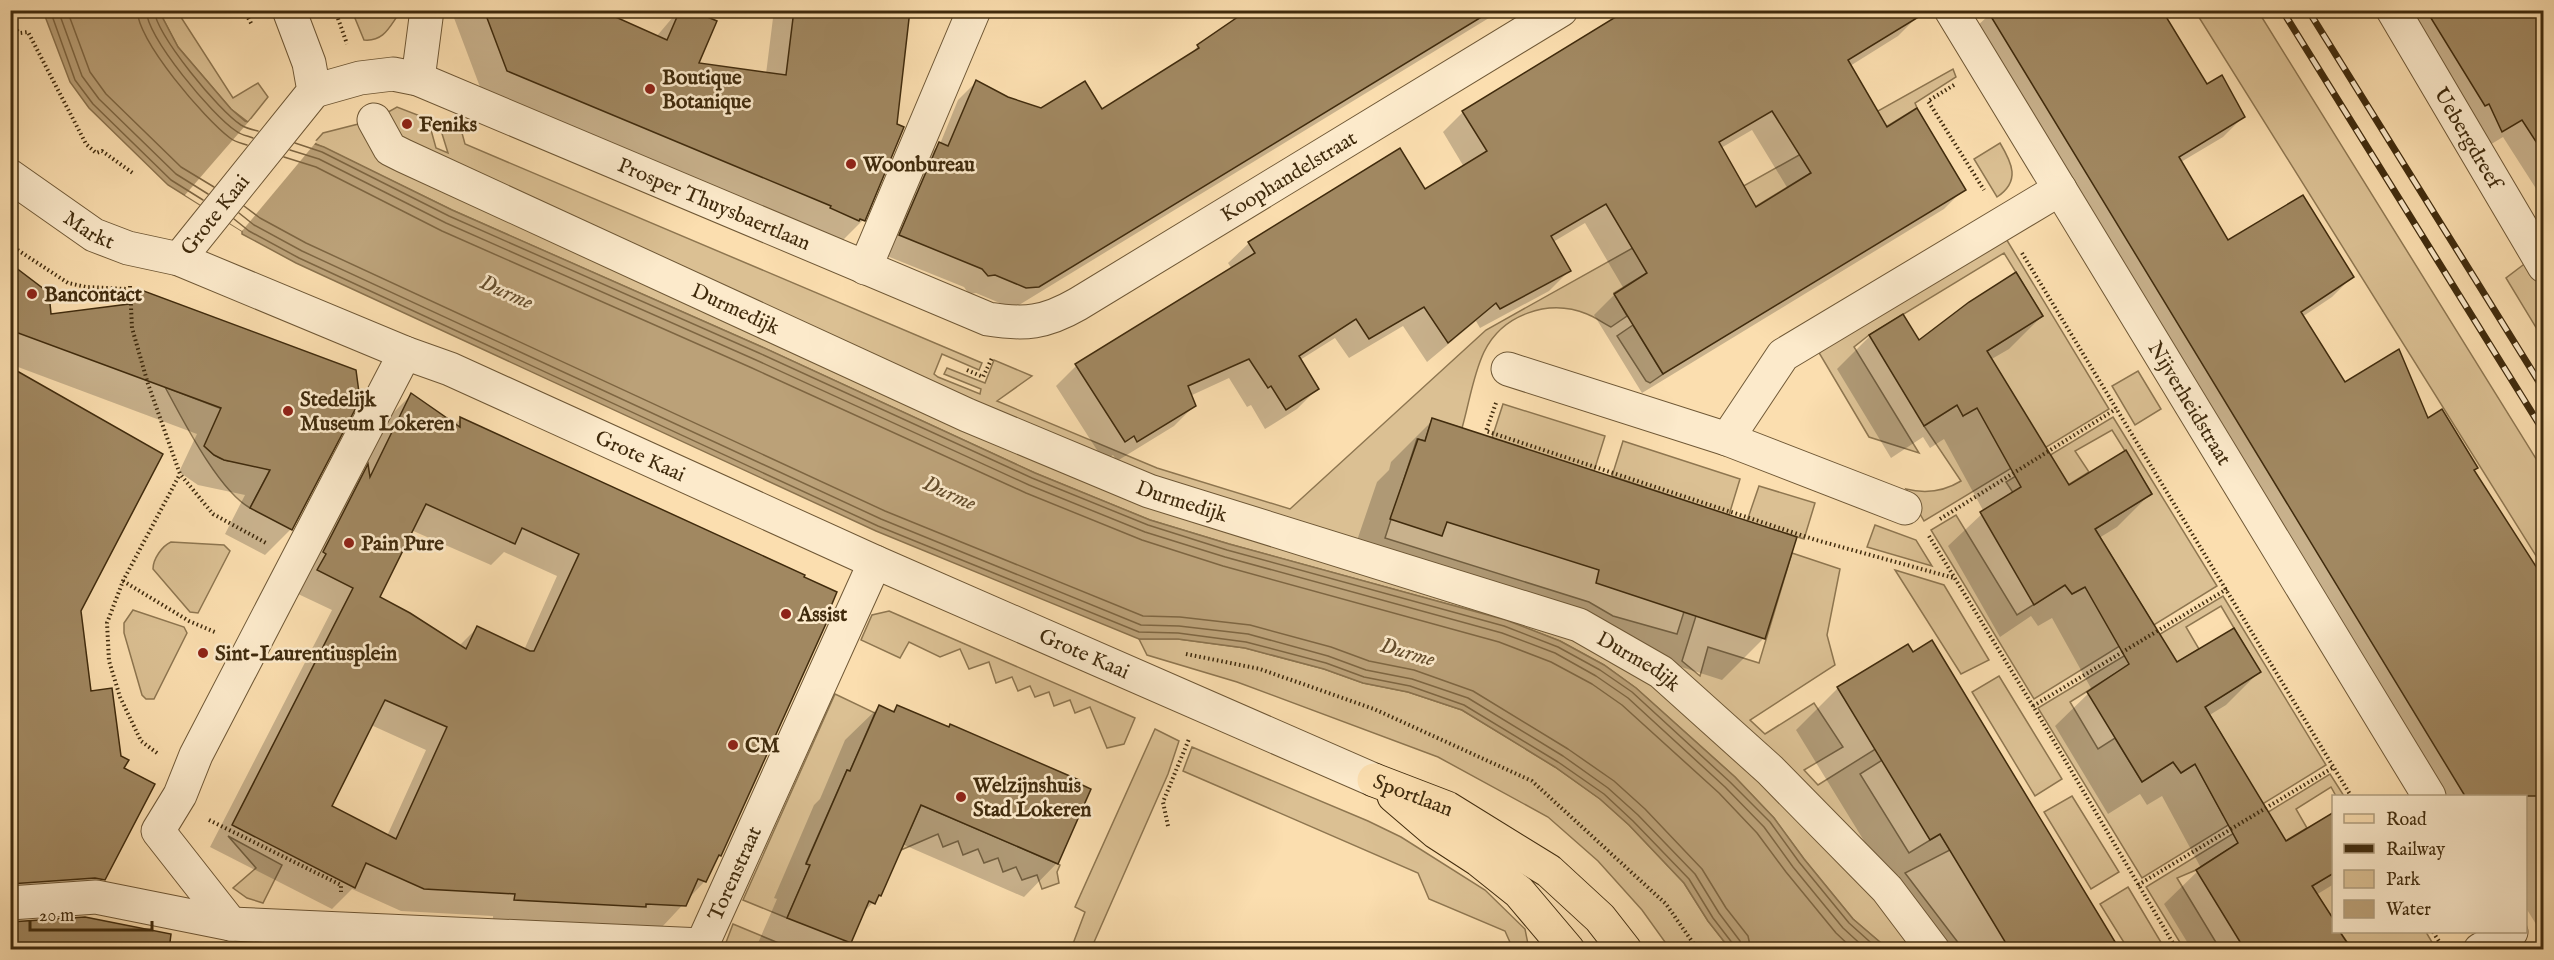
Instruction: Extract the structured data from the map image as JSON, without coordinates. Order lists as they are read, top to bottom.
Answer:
{
  "streets": {
    "main road": ["Sportlaan"],
    "street": [
      "Uebergdreef",
      "Koophandelstraat",
      "Prosper Thuysbaertlaan",
      "Grote Kaai",
      "Markt",
      "Durmedijk",
      "Nijverheidstraat",
      "Torenstraat"
    ]
  },
  "crossings": [
    ["Koophandelstraat", "Prosper Thuysbaertlaan"],
    ["Prosper Thuysbaertlaan", "Grote Kaai"],
    ["Grote Kaai", "Markt"],
    ["Grote Kaai", "Sportlaan"],
    ["Grote Kaai", "Torenstraat"]
  ],
  "water": ["Durme"],
  "places": [
    "Boutique Botanique",
    "Feniks",
    "Woonbureau",
    "Bancontact",
    "Stedelijk Museum Lokeren",
    "Pain Pure",
    "Assist",
    "Sint-Laurentiusplein",
    "CM",
    "Welzijnshuis Stad Lokeren"
  ],
  "legend": [
    "Road",
    "Railway",
    "Park",
    "Water"
  ],
  "scale_bar": "20 m"
}
